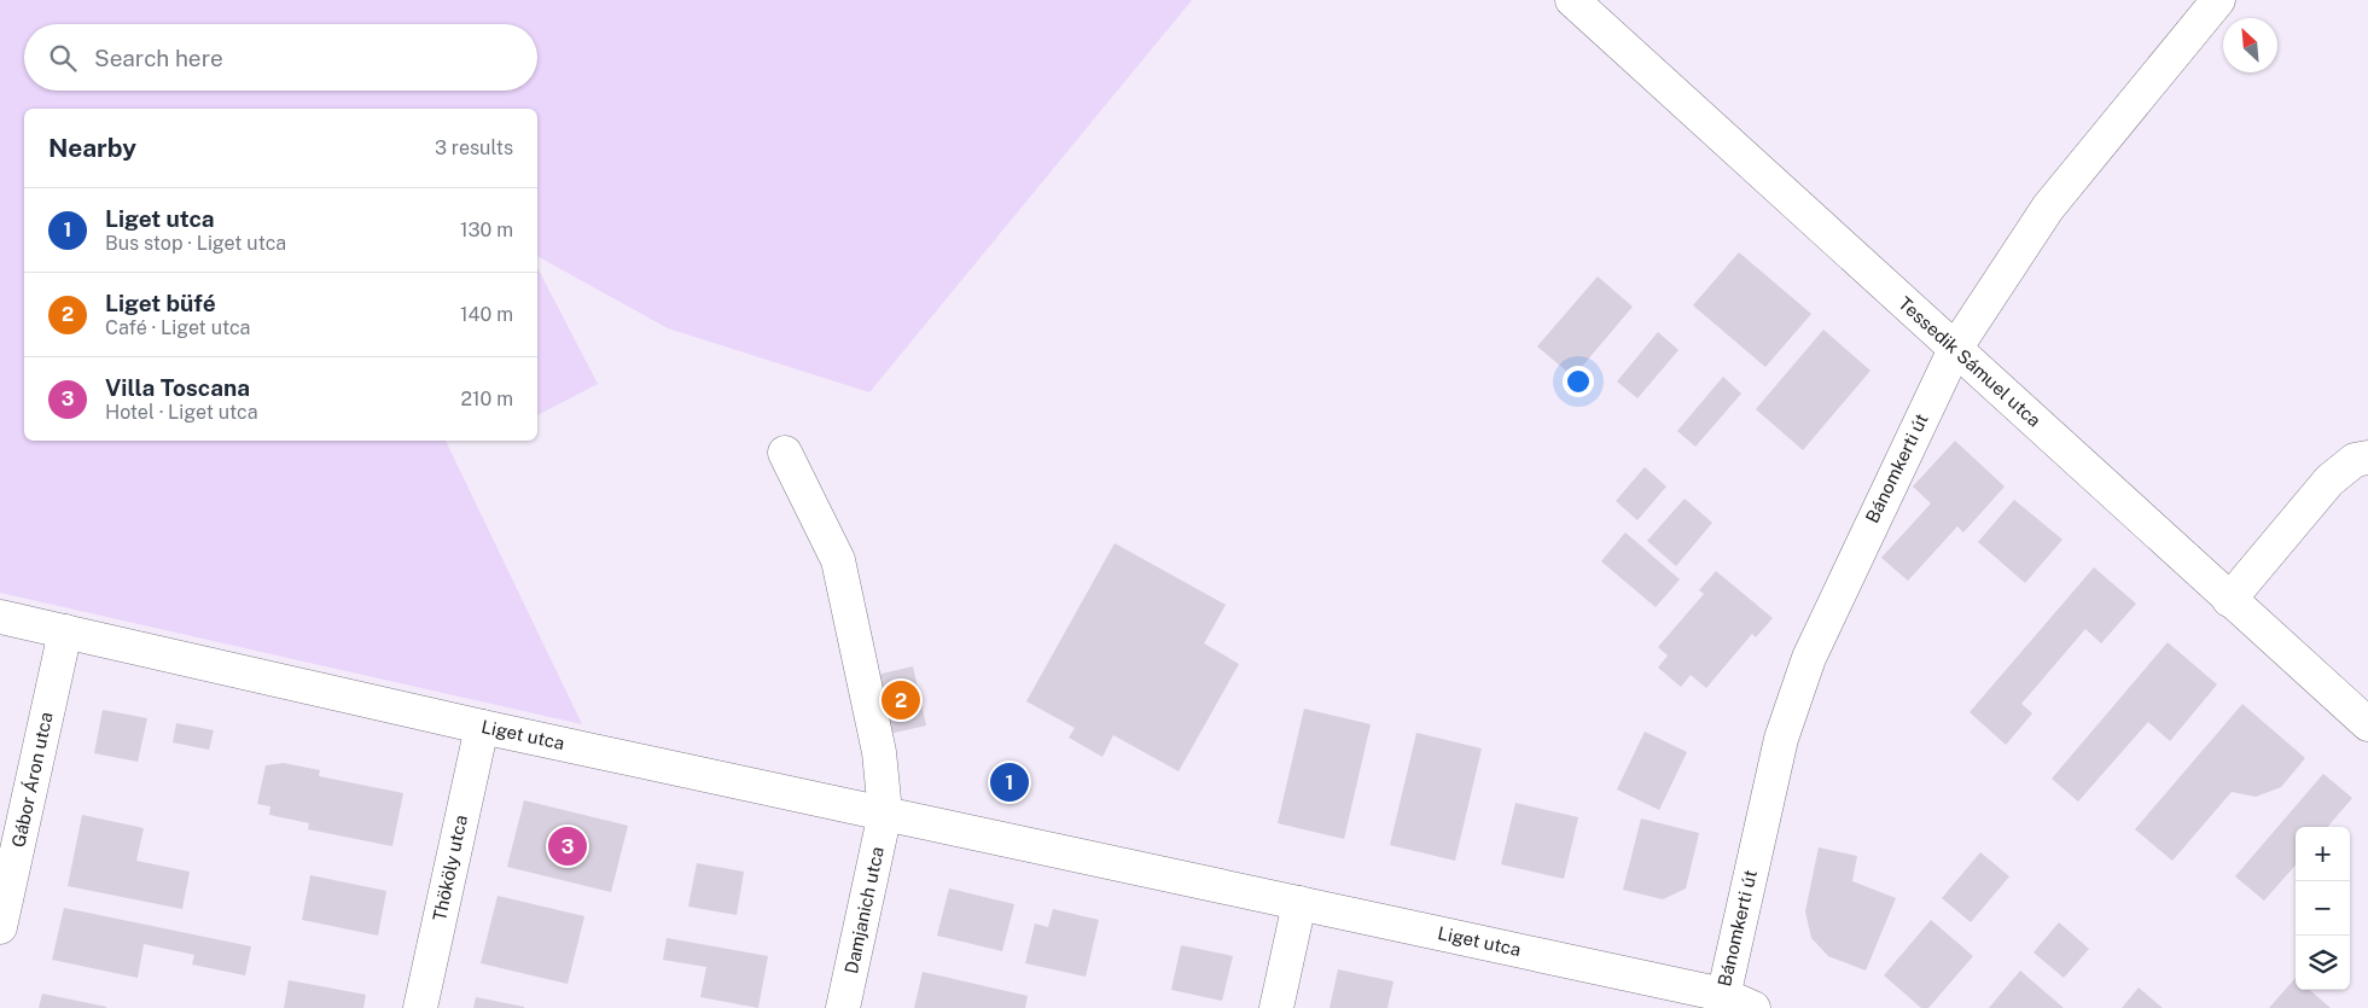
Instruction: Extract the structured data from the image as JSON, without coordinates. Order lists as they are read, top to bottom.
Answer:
{
  "streets": {
    "street": [
      "Tessedik Sámuel utca",
      "Bánomkerti út",
      "Liget utca",
      "Gábor Áron utca",
      "Thököly utca",
      "Damjanich utca"
    ]
  },
  "crossings": [
    ["Tessedik Sámuel utca", "Bánomkerti út"],
    ["Bánomkerti út", "Liget utca"],
    ["Liget utca", "Gábor Áron utca"],
    ["Liget utca", "Thököly utca"],
    ["Liget utca", "Damjanich utca"]
  ],
  "north": "top left",
  "page": {
    "search": "Search here",
    "heading": ["Nearby", "3 results"],
    "list": [
      {
        "mark": "1",
        "name": "Liget utca",
        "note": "Bus stop · Liget utca",
        "value": "130 m"
      },
      {
        "mark": "2",
        "name": "Liget büfé",
        "note": "Café · Liget utca",
        "value": "140 m"
      },
      {
        "mark": "3",
        "name": "Villa Toscana",
        "note": "Hotel · Liget utca",
        "value": "210 m"
      }
    ],
    "pins": ["2", "1", "3"],
    "map_buttons": ["+", "−"]
  }
}
